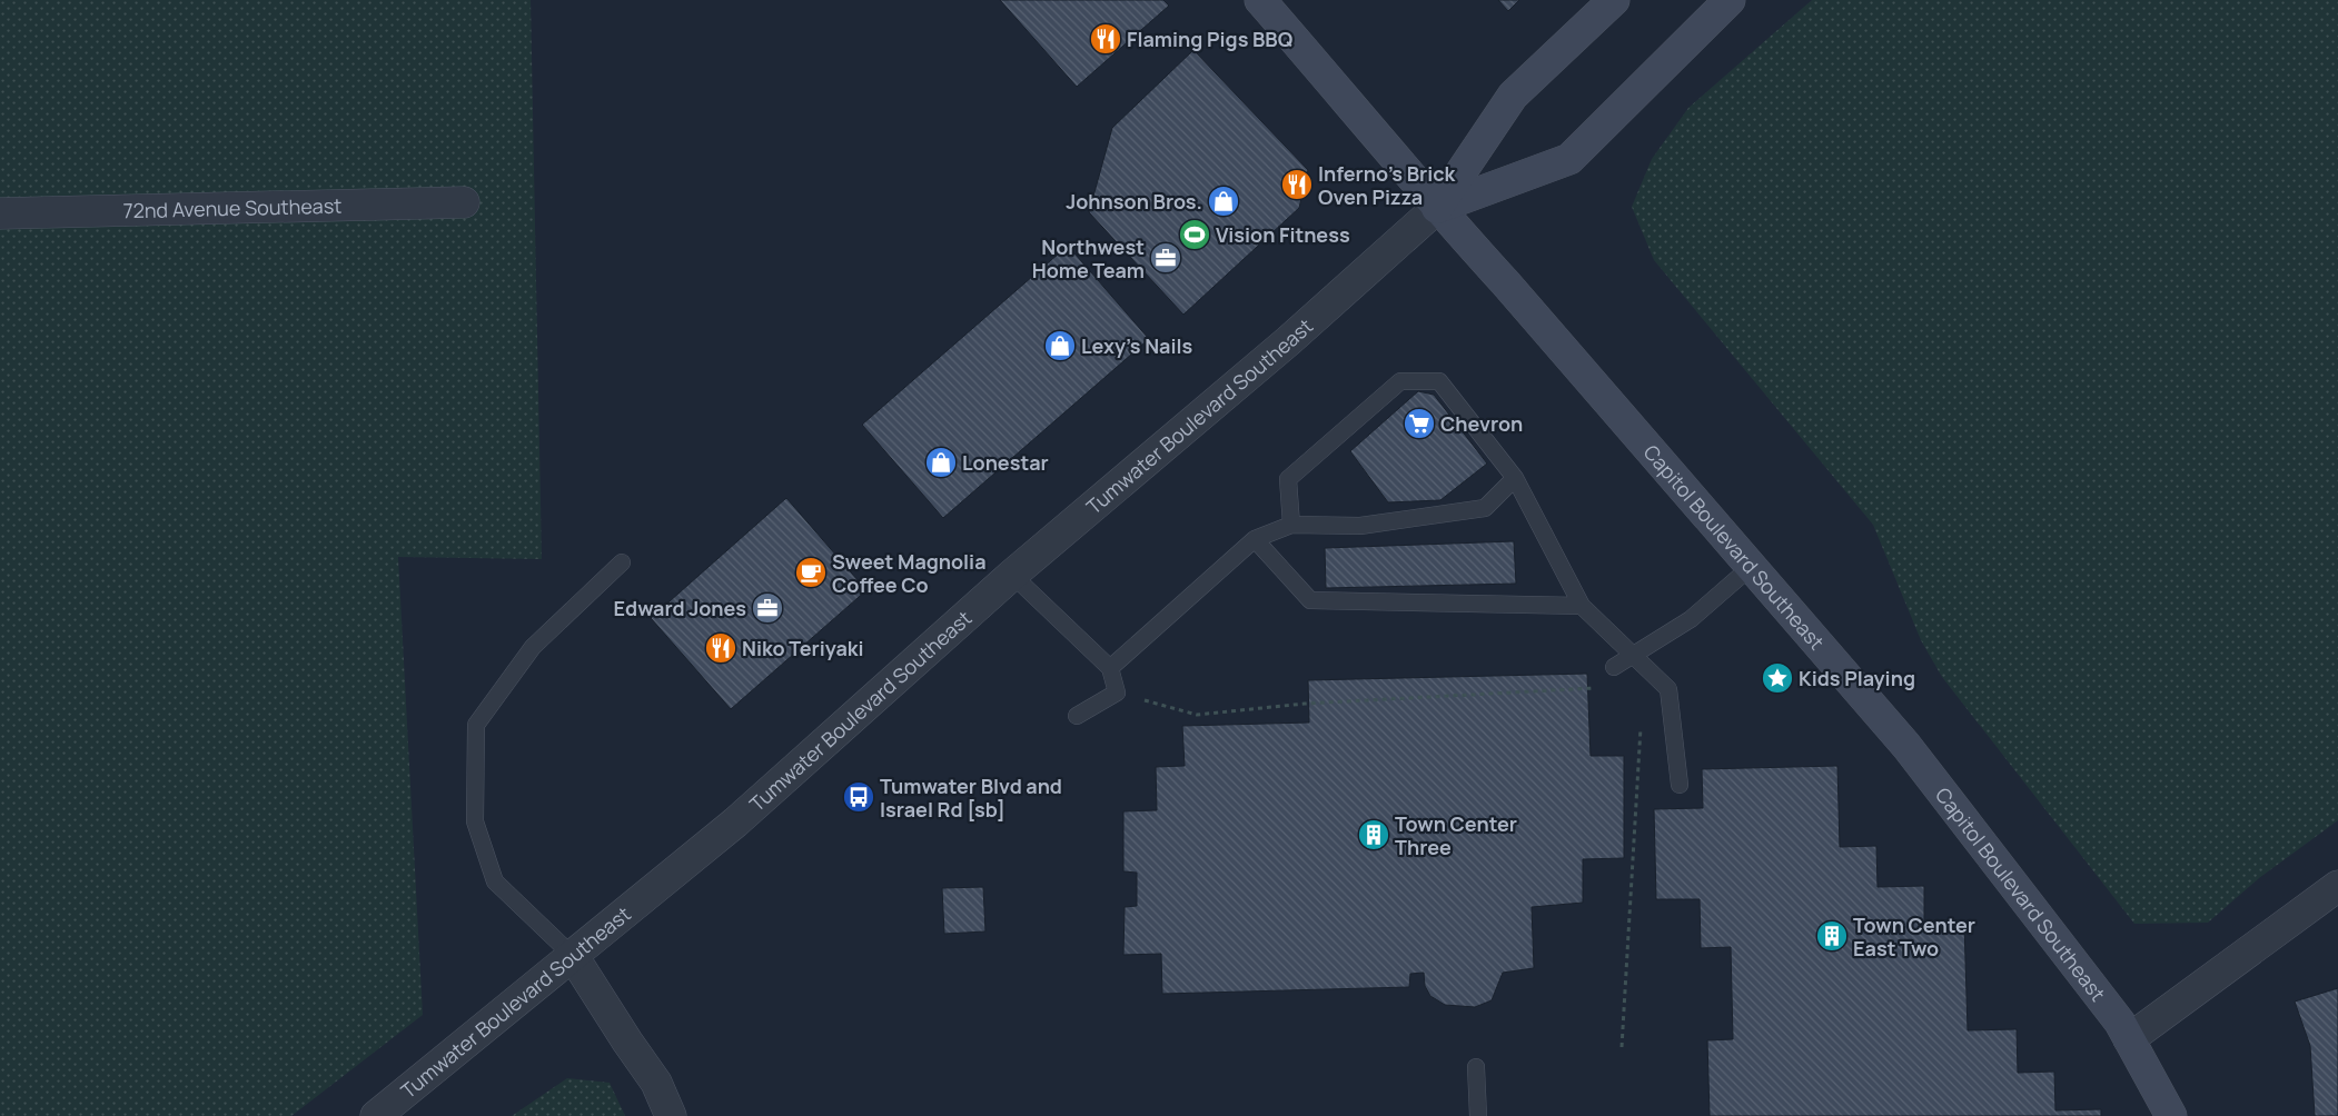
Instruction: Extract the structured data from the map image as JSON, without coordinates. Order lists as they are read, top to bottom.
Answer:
{
  "streets": {
    "main road": ["Capitol Boulevard Southeast"],
    "street": ["72nd Avenue Southeast", "Tumwater Boulevard Southeast"]
  },
  "crossings": [
    ["Tumwater Boulevard Southeast", "Capitol Boulevard Southeast"]
  ],
  "places": {
    "restaurant": ["Flaming Pigs BBQ", "Inferno's Brick Oven Pizza", "Niko Teriyaki"],
    "shop": ["Johnson Bros.", "Lexy’s Nails", "Lonestar"],
    "sports": ["Vision Fitness"],
    "office": ["Northwest Home Team", "Edward Jones"],
    "supermarket": ["Chevron"],
    "cafe": ["Sweet Magnolia Coffee Co"],
    "place": ["Kids Playing"],
    "bus stop": ["Tumwater Blvd and Israel Rd [sb]"],
    "building": ["Town Center Three", "Town Center East Two"]
  }
}
